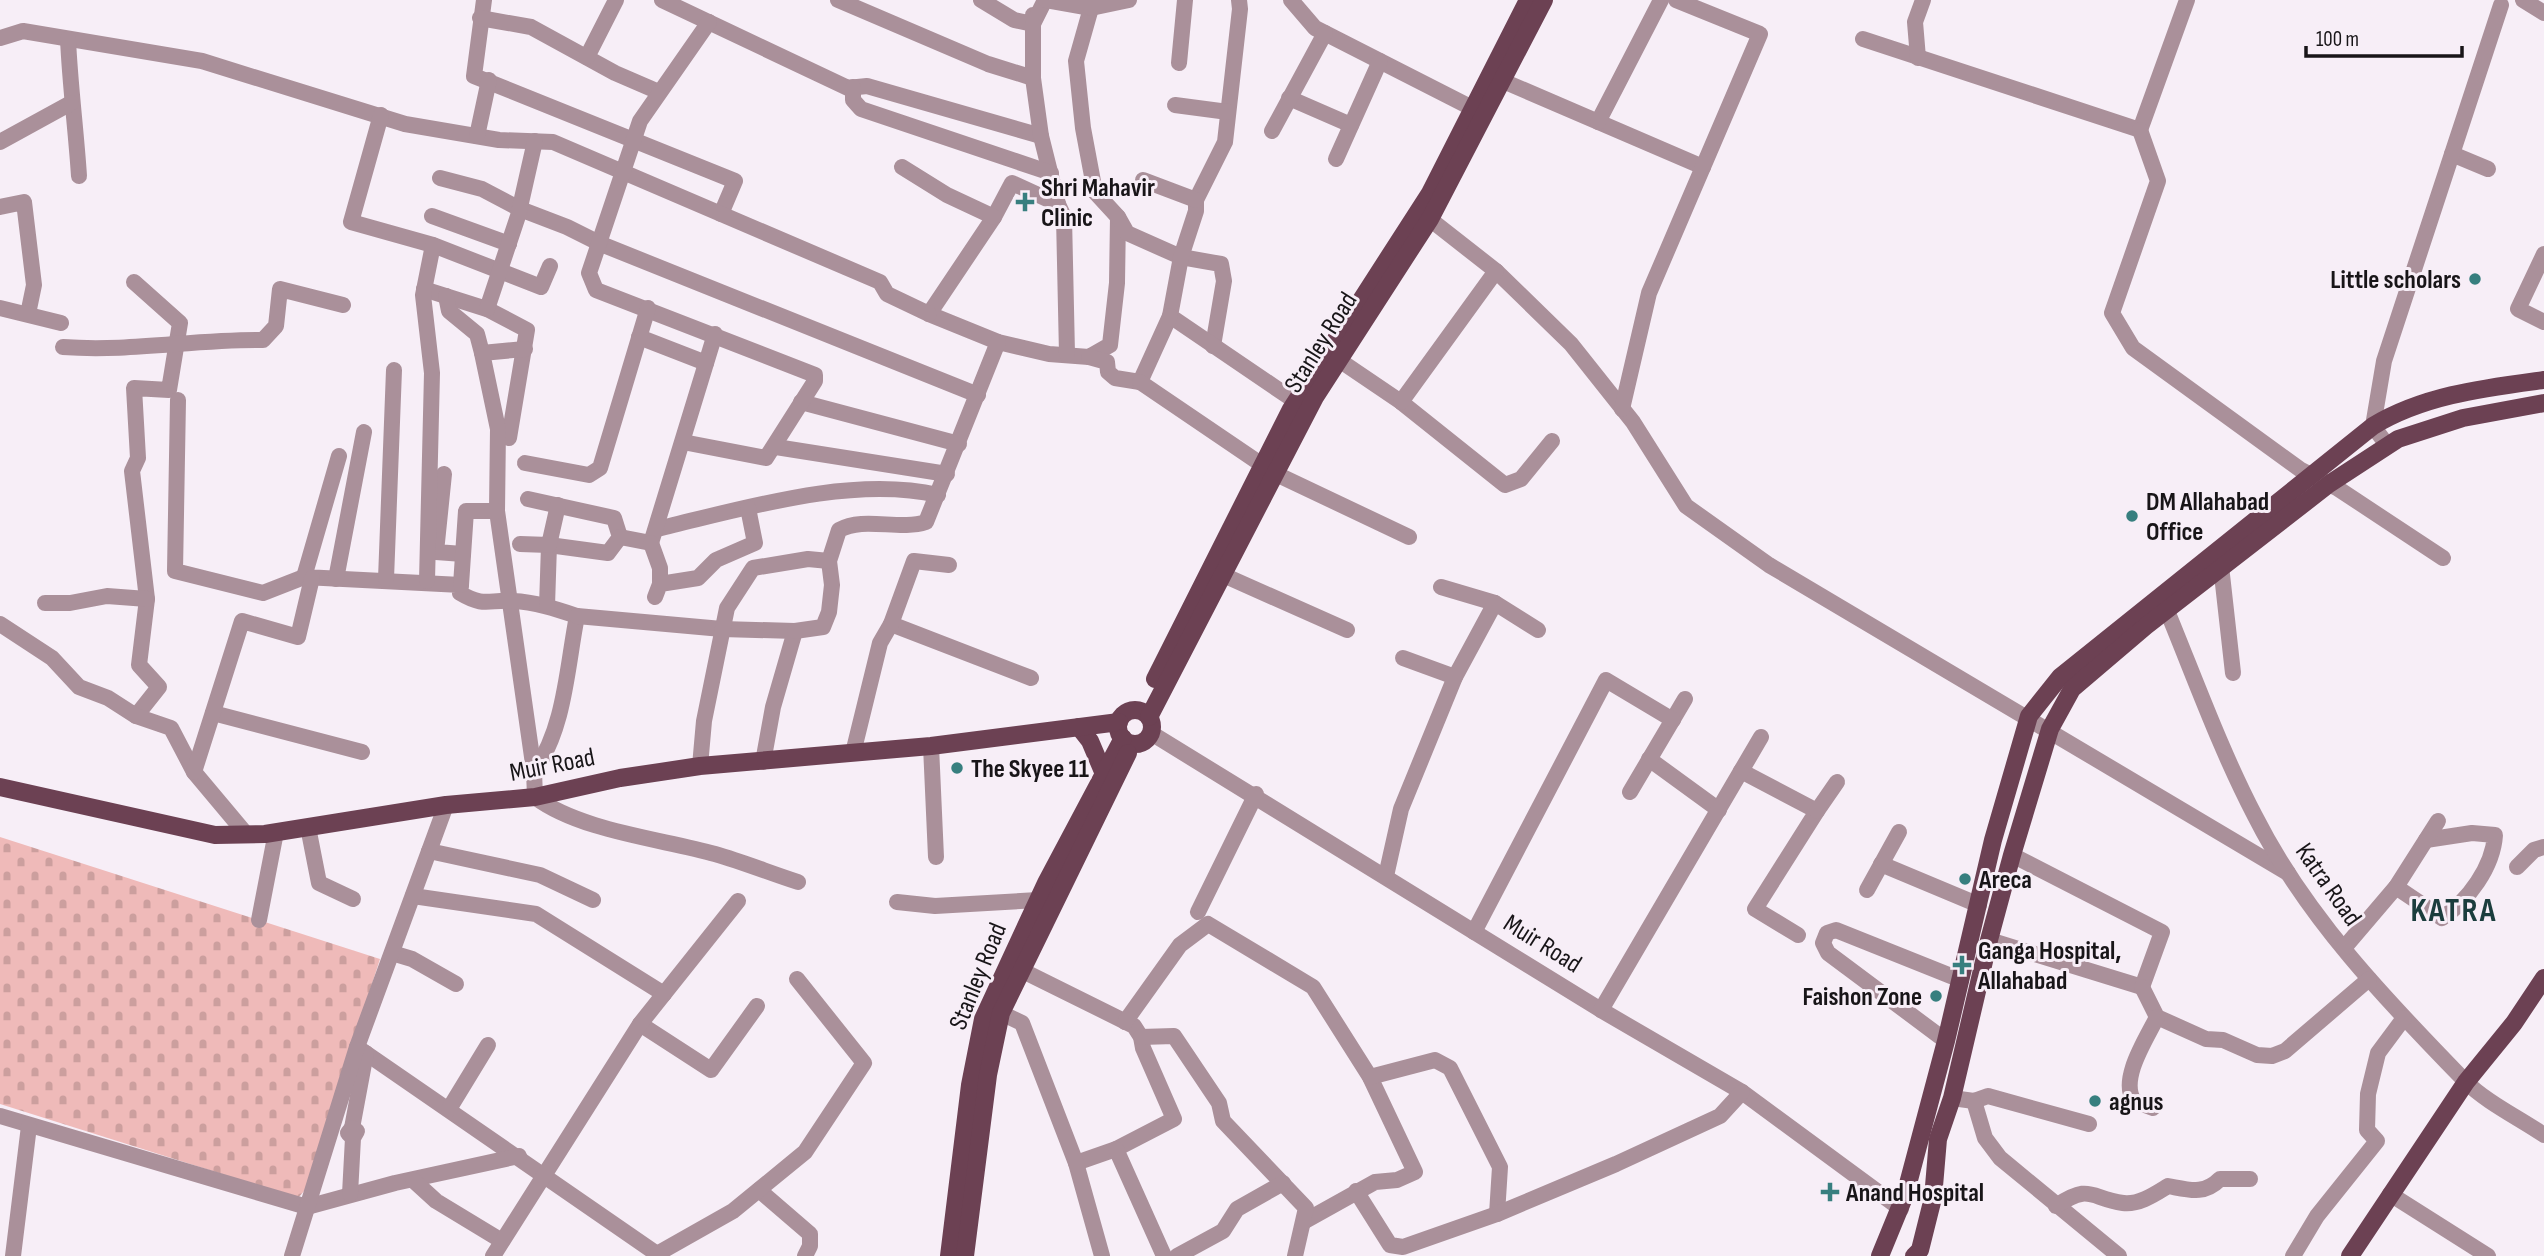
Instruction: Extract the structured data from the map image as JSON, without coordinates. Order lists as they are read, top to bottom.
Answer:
{
  "streets": {
    "main road": ["Stanley Road", "Muir Road"],
    "street": ["Katra Road"]
  },
  "crossings": [
    ["Stanley Road", "Muir Road"]
  ],
  "districts": ["KATRA"],
  "places": {
    "health": ["Shri Mahavir Clinic", "Ganga Hospital, Allahabad", "Anand Hospital"],
    "other": [
      "Little scholars",
      "DM Allahabad Office",
      "The Skyee 11",
      "Areca",
      "Faishon Zone",
      "agnus"
    ]
  },
  "scale_bar": "100 m"
}
